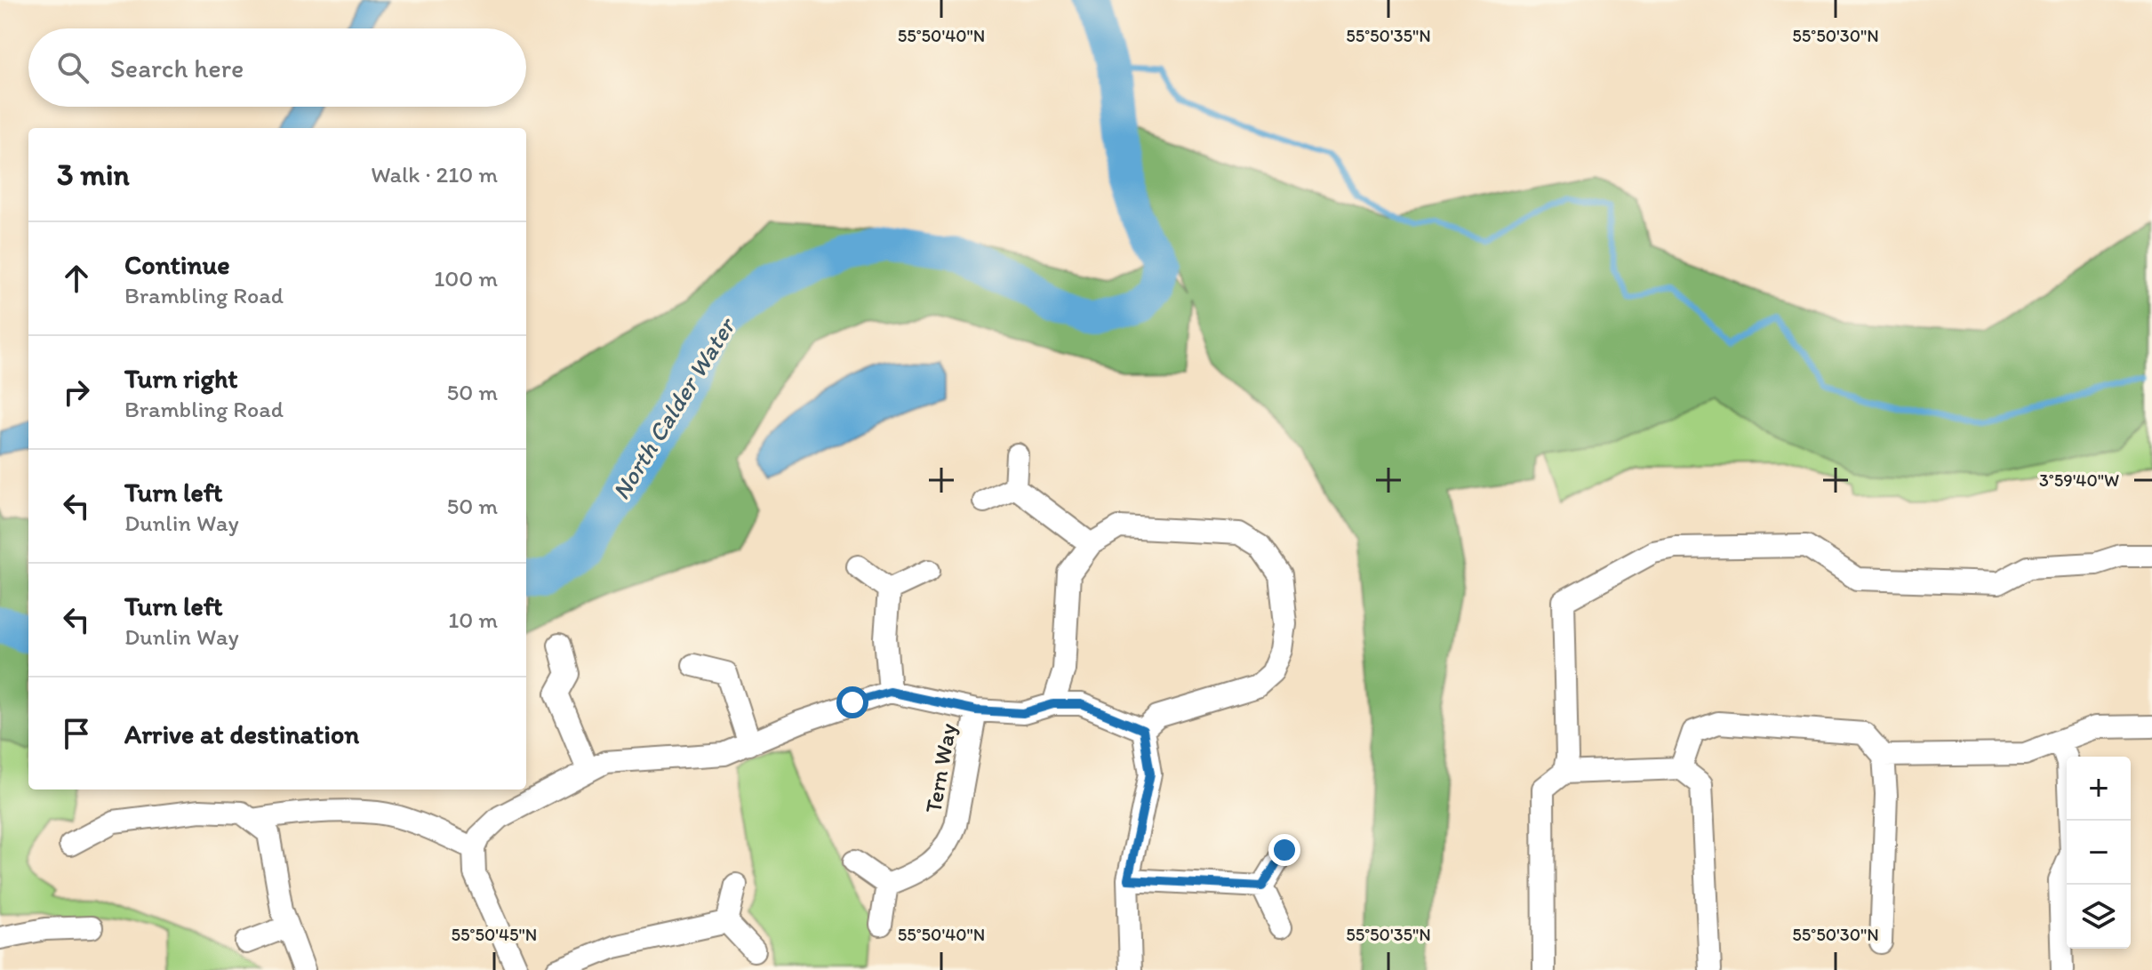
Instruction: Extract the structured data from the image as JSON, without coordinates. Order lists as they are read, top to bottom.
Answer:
{
  "streets": {
    "street": ["Tern Way"]
  },
  "water": ["North Calder Water"],
  "page": {
    "search": "Search here",
    "heading": ["3 min", "Walk · 210 m"],
    "list": [
      ["Continue", "Brambling Road", "100 m"],
      ["Turn right", "Brambling Road", "50 m"],
      ["Turn left", "Dunlin Way", "50 m"],
      ["Turn left", "Dunlin Way", "10 m"],
      "Arrive at destination"
    ],
    "map_buttons": ["+", "−"]
  },
  "coordinates": [
    "55°50'40\"N",
    "55°50'35\"N",
    "55°50'30\"N",
    "3°59'40\"W",
    "55°50'45\"N"
  ]
}
